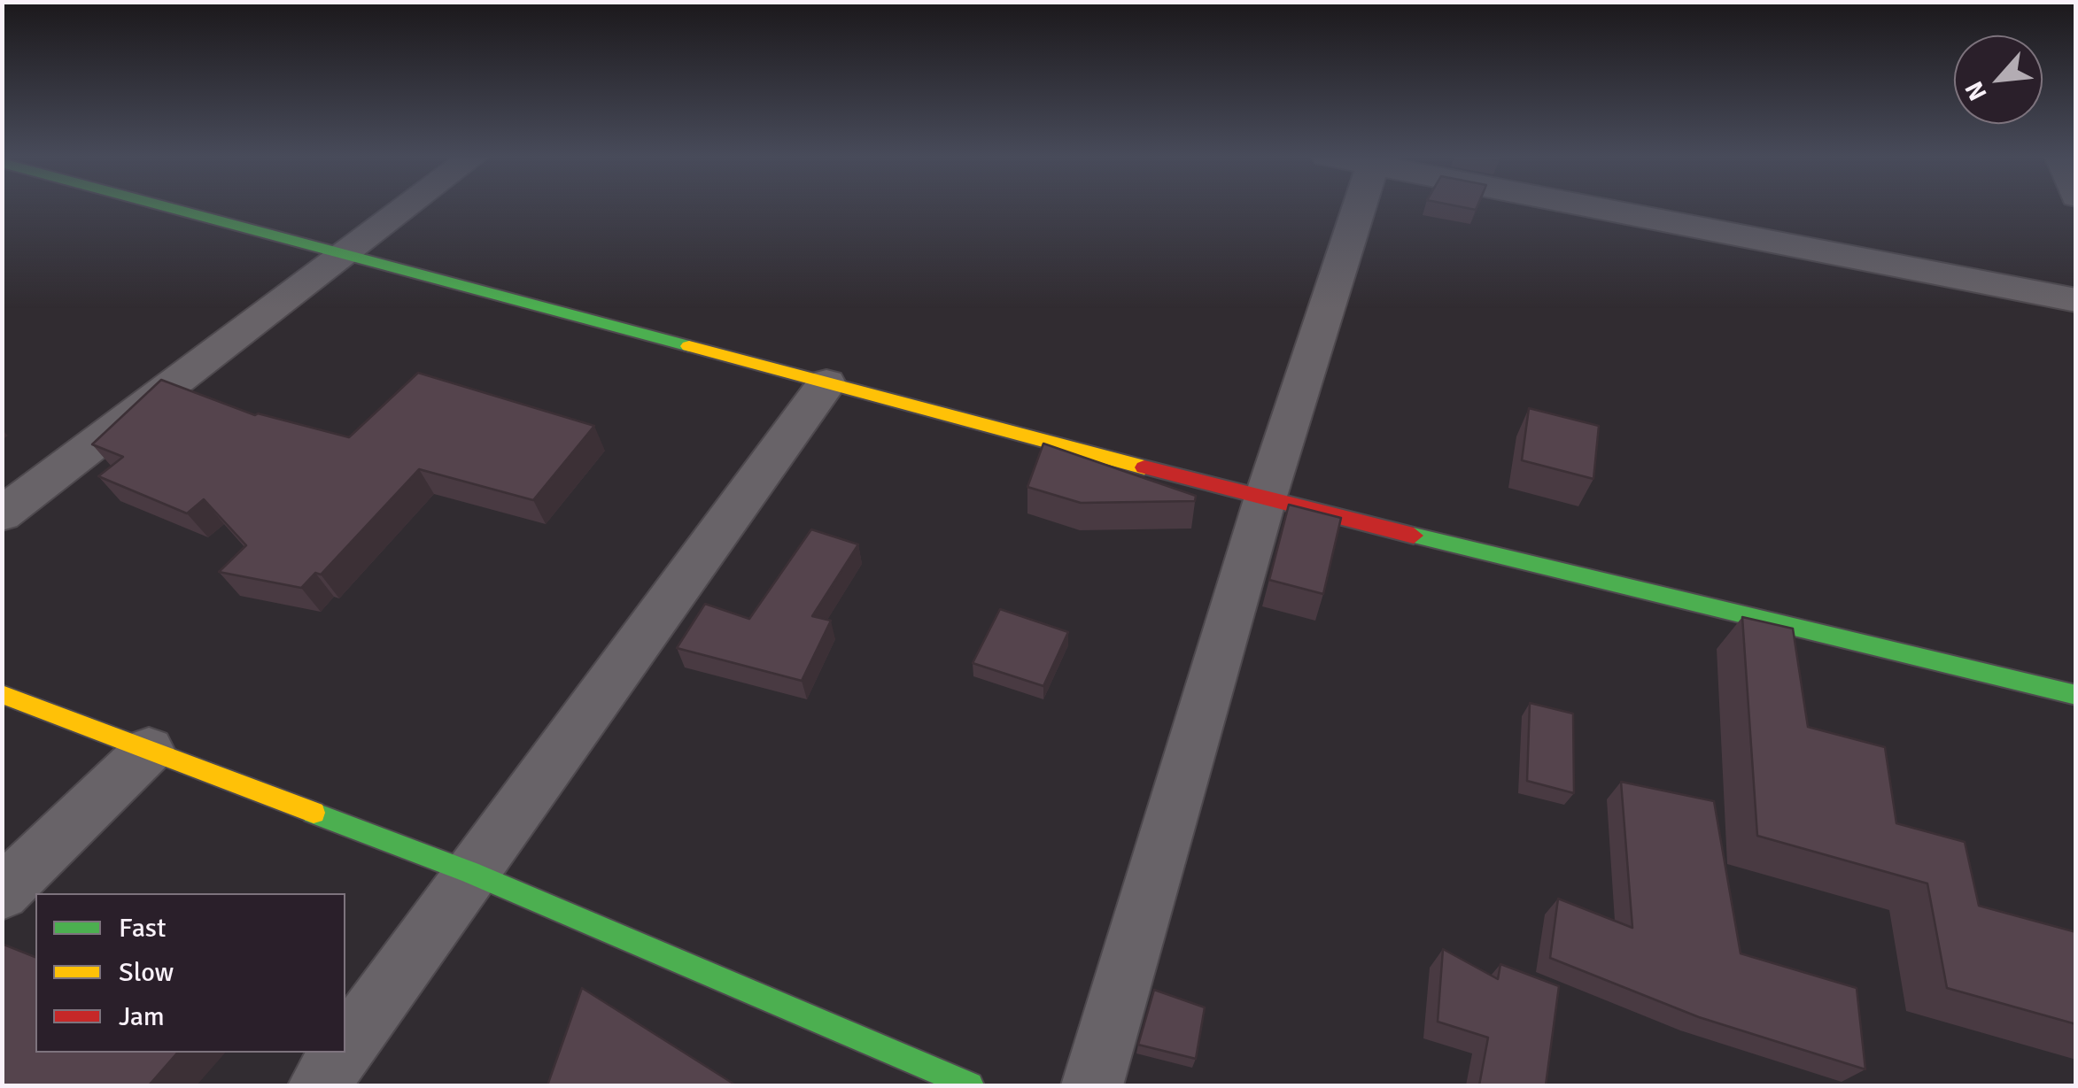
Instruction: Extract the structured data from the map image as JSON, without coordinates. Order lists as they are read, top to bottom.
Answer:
{
  "legend": ["Fast", "Slow", "Jam"],
  "north": "bottom left"
}
